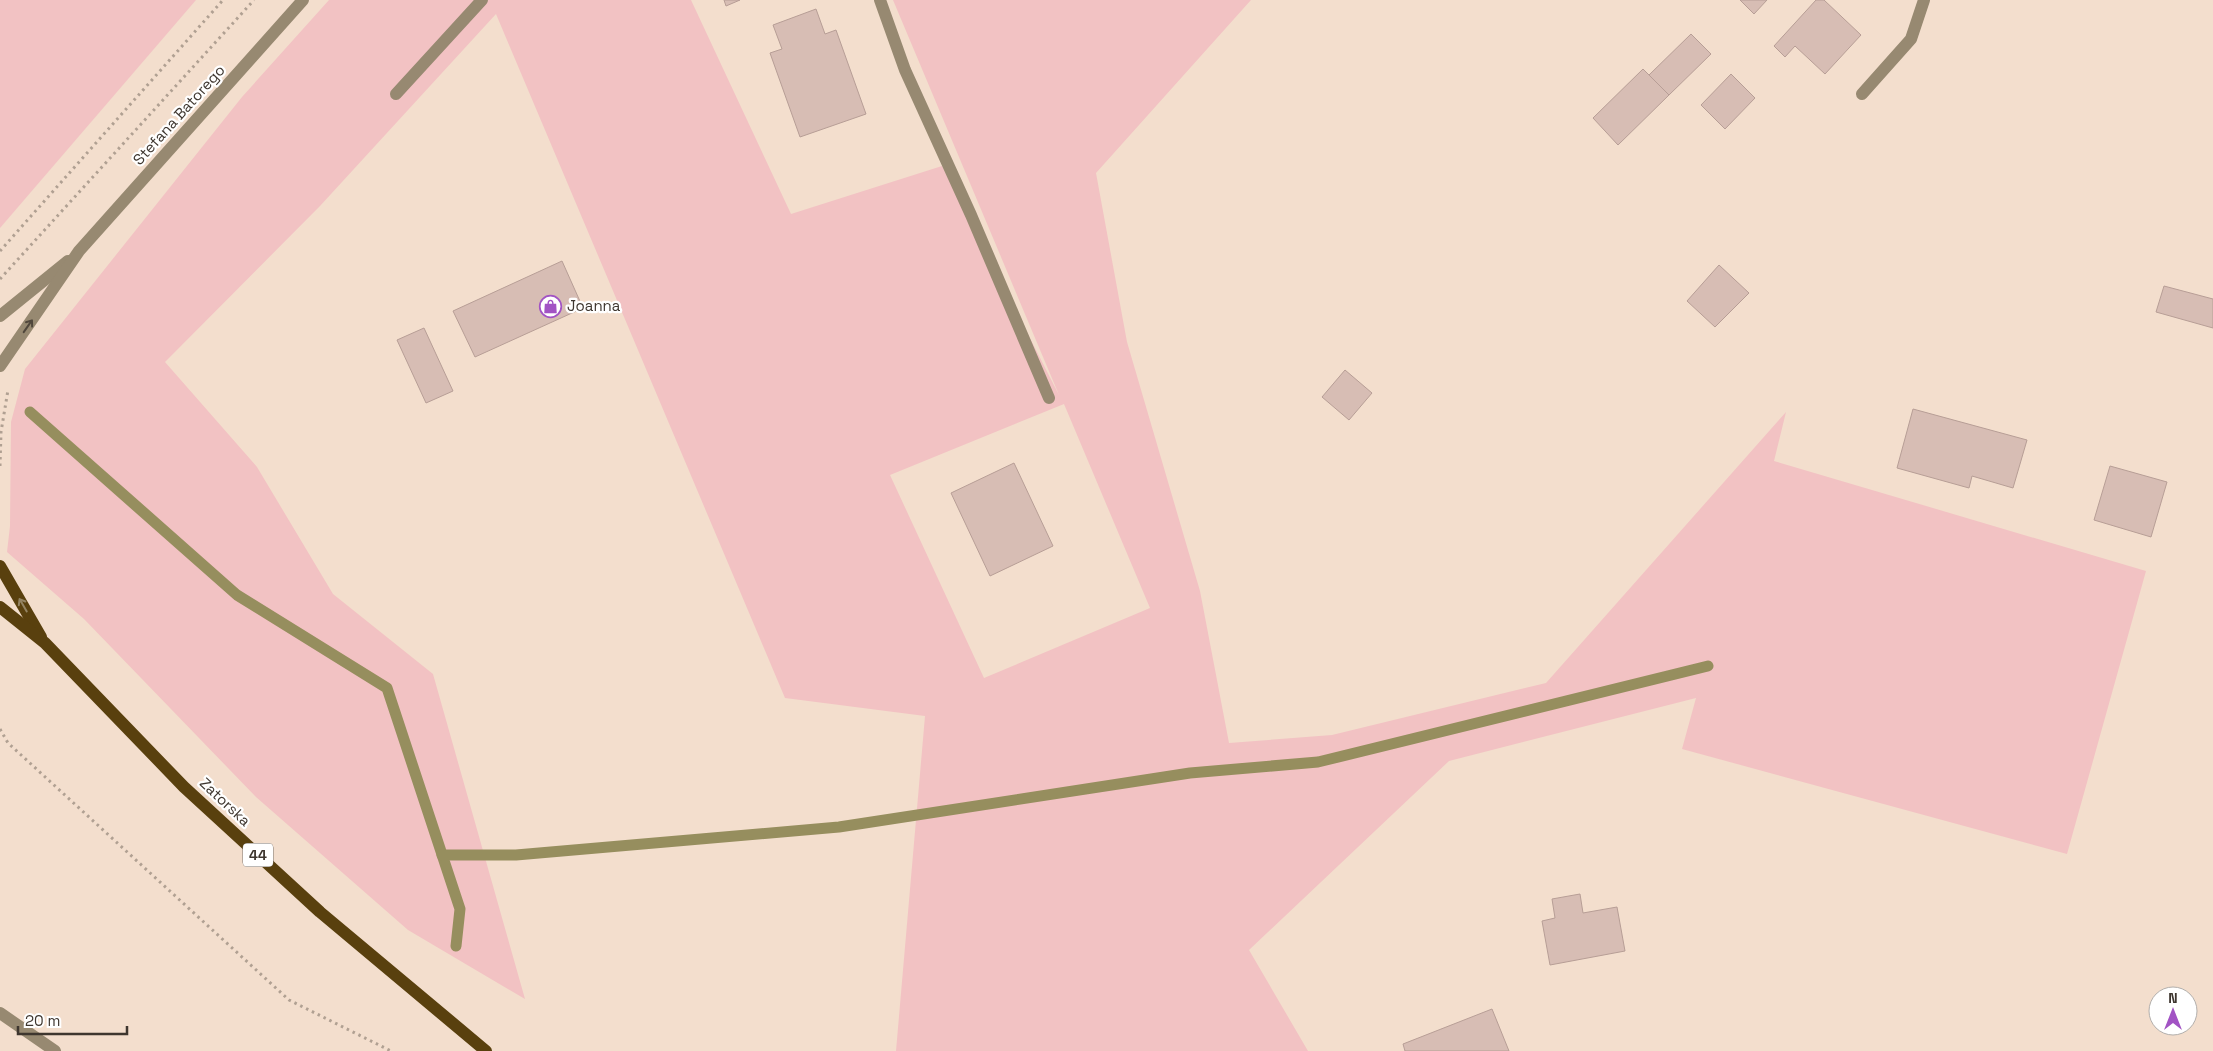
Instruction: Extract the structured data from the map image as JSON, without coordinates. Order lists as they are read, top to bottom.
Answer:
{
  "streets": {
    "main road": ["Zatorska", "44"],
    "street": ["Stefana Batorego"]
  },
  "places": {
    "shop": ["Joanna"]
  },
  "scale_bar": "20 m",
  "north": "top"
}
